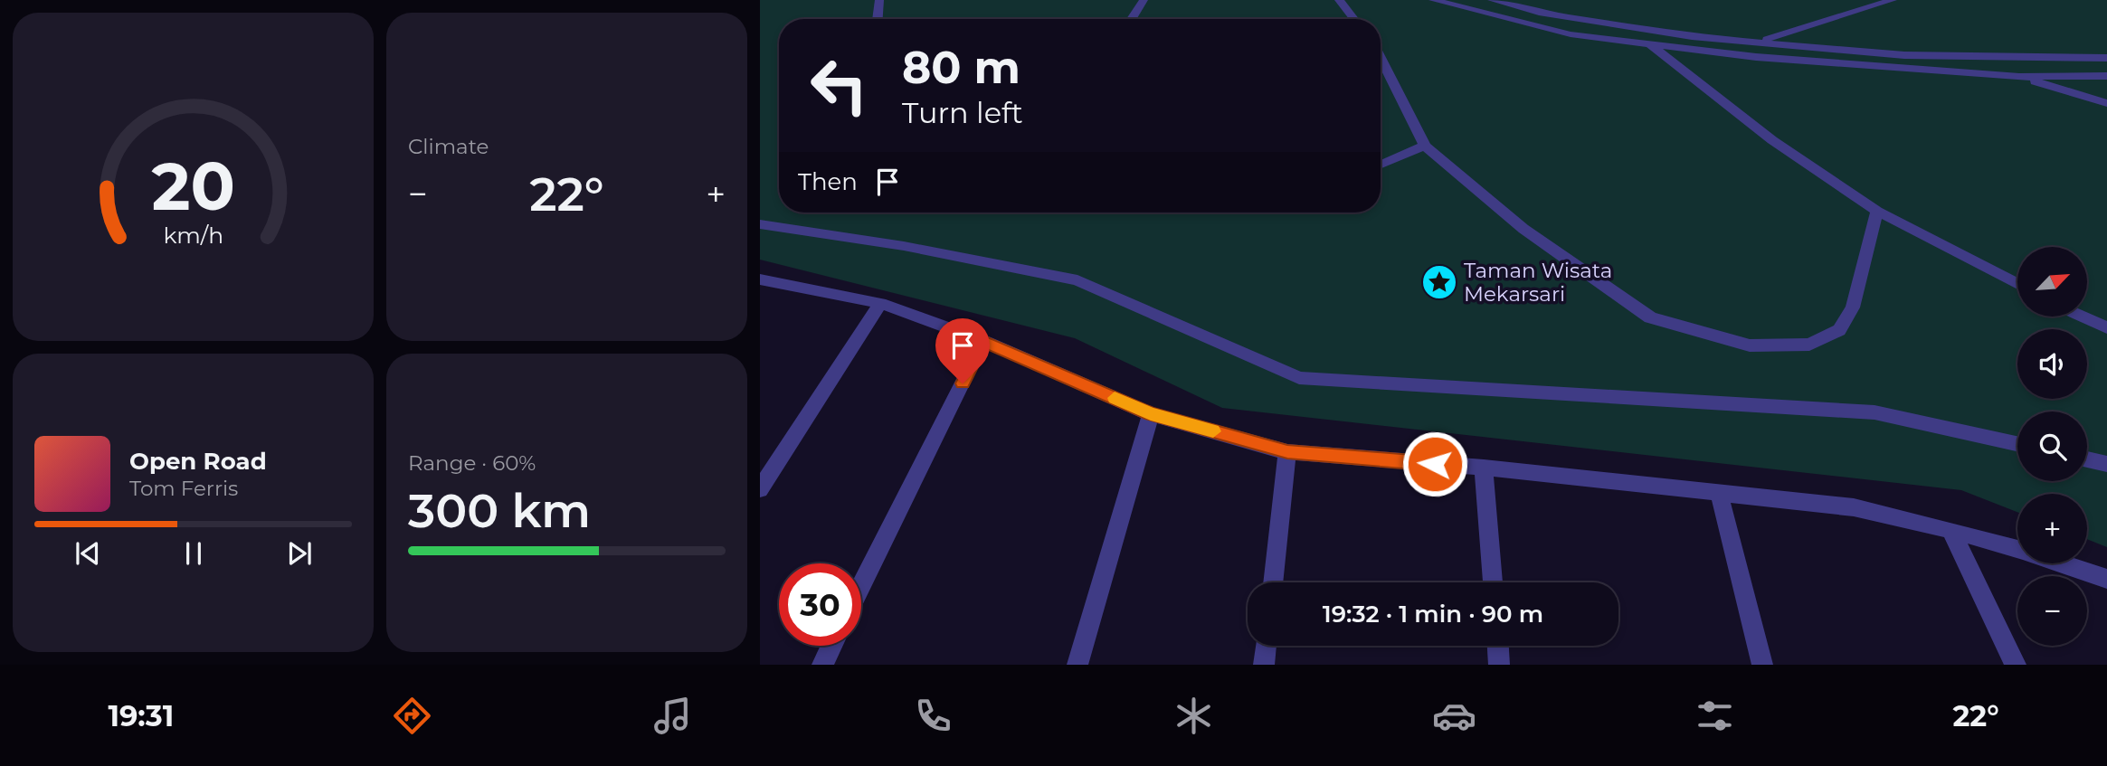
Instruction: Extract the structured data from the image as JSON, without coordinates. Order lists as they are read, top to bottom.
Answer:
{
  "places": {
    "place": ["Taman Wisata Mekarsari"]
  },
  "north": "top right",
  "page": {
    "tile": [
      "Climate",
      ["Range · 60%", "300 km"]
    ],
    "turn": ["80 m", "Turn left"],
    "then": "Then",
    "heat": ["−", "22°", "+"],
    "map_buttons": ["+", "−"],
    "song": ["Open Road", "Tom Ferris"],
    "limit": "30",
    "trip": "19:32 · 1 min · 90 m",
    "tabs": ["19:31", "22°"],
    "gauge": ["20", "km/h"]
  }
}
